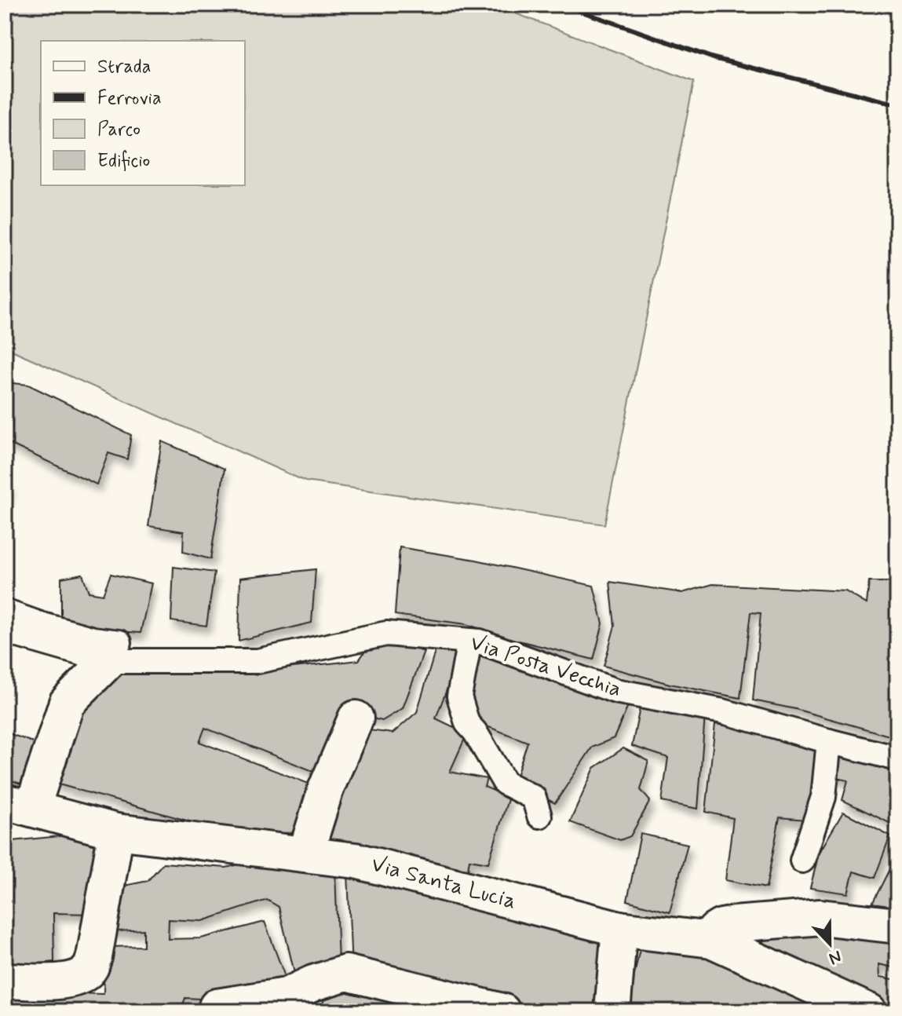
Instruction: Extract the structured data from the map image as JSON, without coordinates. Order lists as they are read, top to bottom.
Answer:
{
  "streets": {
    "street": ["Via Santa Lucia"],
    "lane": ["Via Posta Vecchia"]
  },
  "legend": [
    "Strada",
    "Ferrovia",
    "Parco",
    "Edificio"
  ],
  "north": "bottom"
}
